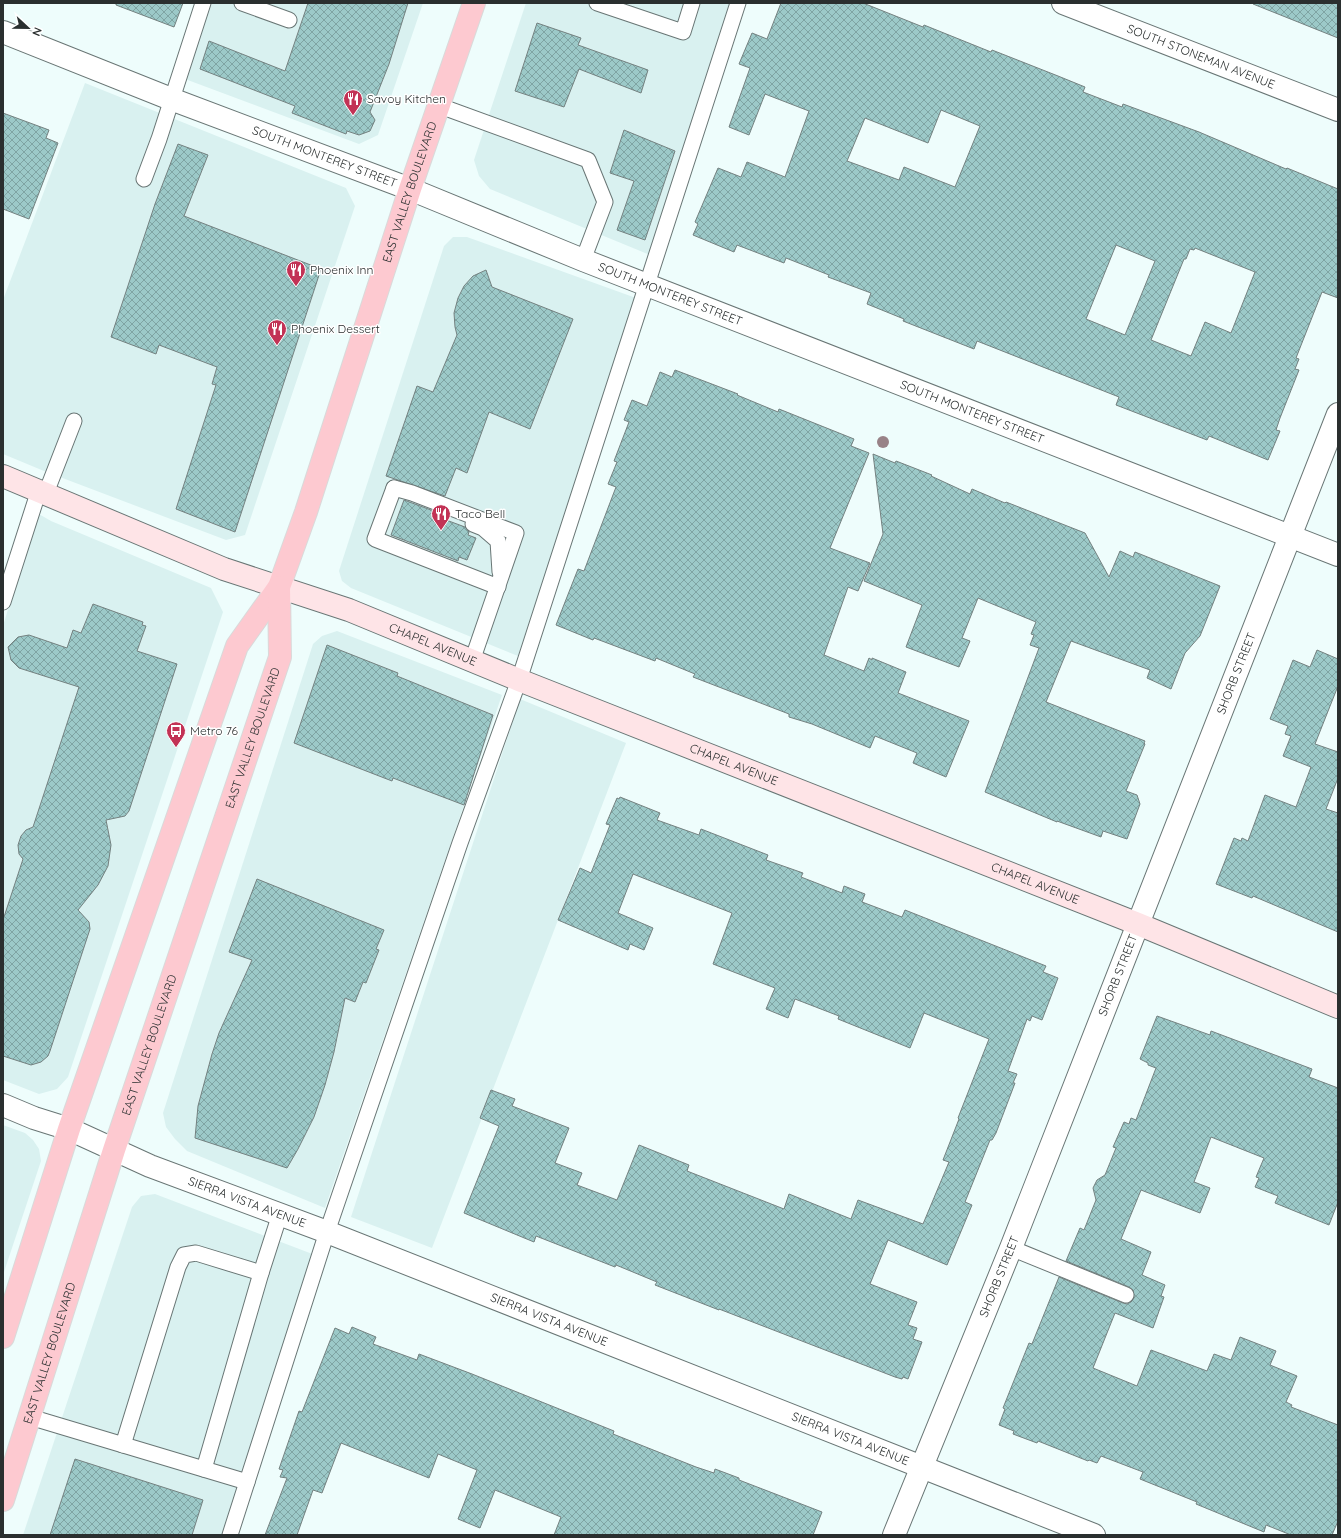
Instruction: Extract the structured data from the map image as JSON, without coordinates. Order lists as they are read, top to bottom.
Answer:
{
  "streets": {
    "main road": ["EAST VALLEY BOULEVARD"],
    "street": [
      "SOUTH STONEMAN AVENUE",
      "SOUTH MONTEREY STREET",
      "CHAPEL AVENUE",
      "SHORB STREET",
      "SIERRA VISTA AVENUE"
    ]
  },
  "crossings": [
    ["SOUTH MONTEREY STREET", "EAST VALLEY BOULEVARD"],
    ["SOUTH MONTEREY STREET", "SHORB STREET"],
    ["EAST VALLEY BOULEVARD", "CHAPEL AVENUE"],
    ["EAST VALLEY BOULEVARD", "SIERRA VISTA AVENUE"],
    ["CHAPEL AVENUE", "SHORB STREET"],
    ["SHORB STREET", "SIERRA VISTA AVENUE"]
  ],
  "places": {
    "restaurant": [
      "Savoy Kitchen",
      "Phoenix Inn",
      "Phoenix Dessert",
      "Taco Bell"
    ],
    "bus stop": ["Metro 76"]
  },
  "north": "right"
}
